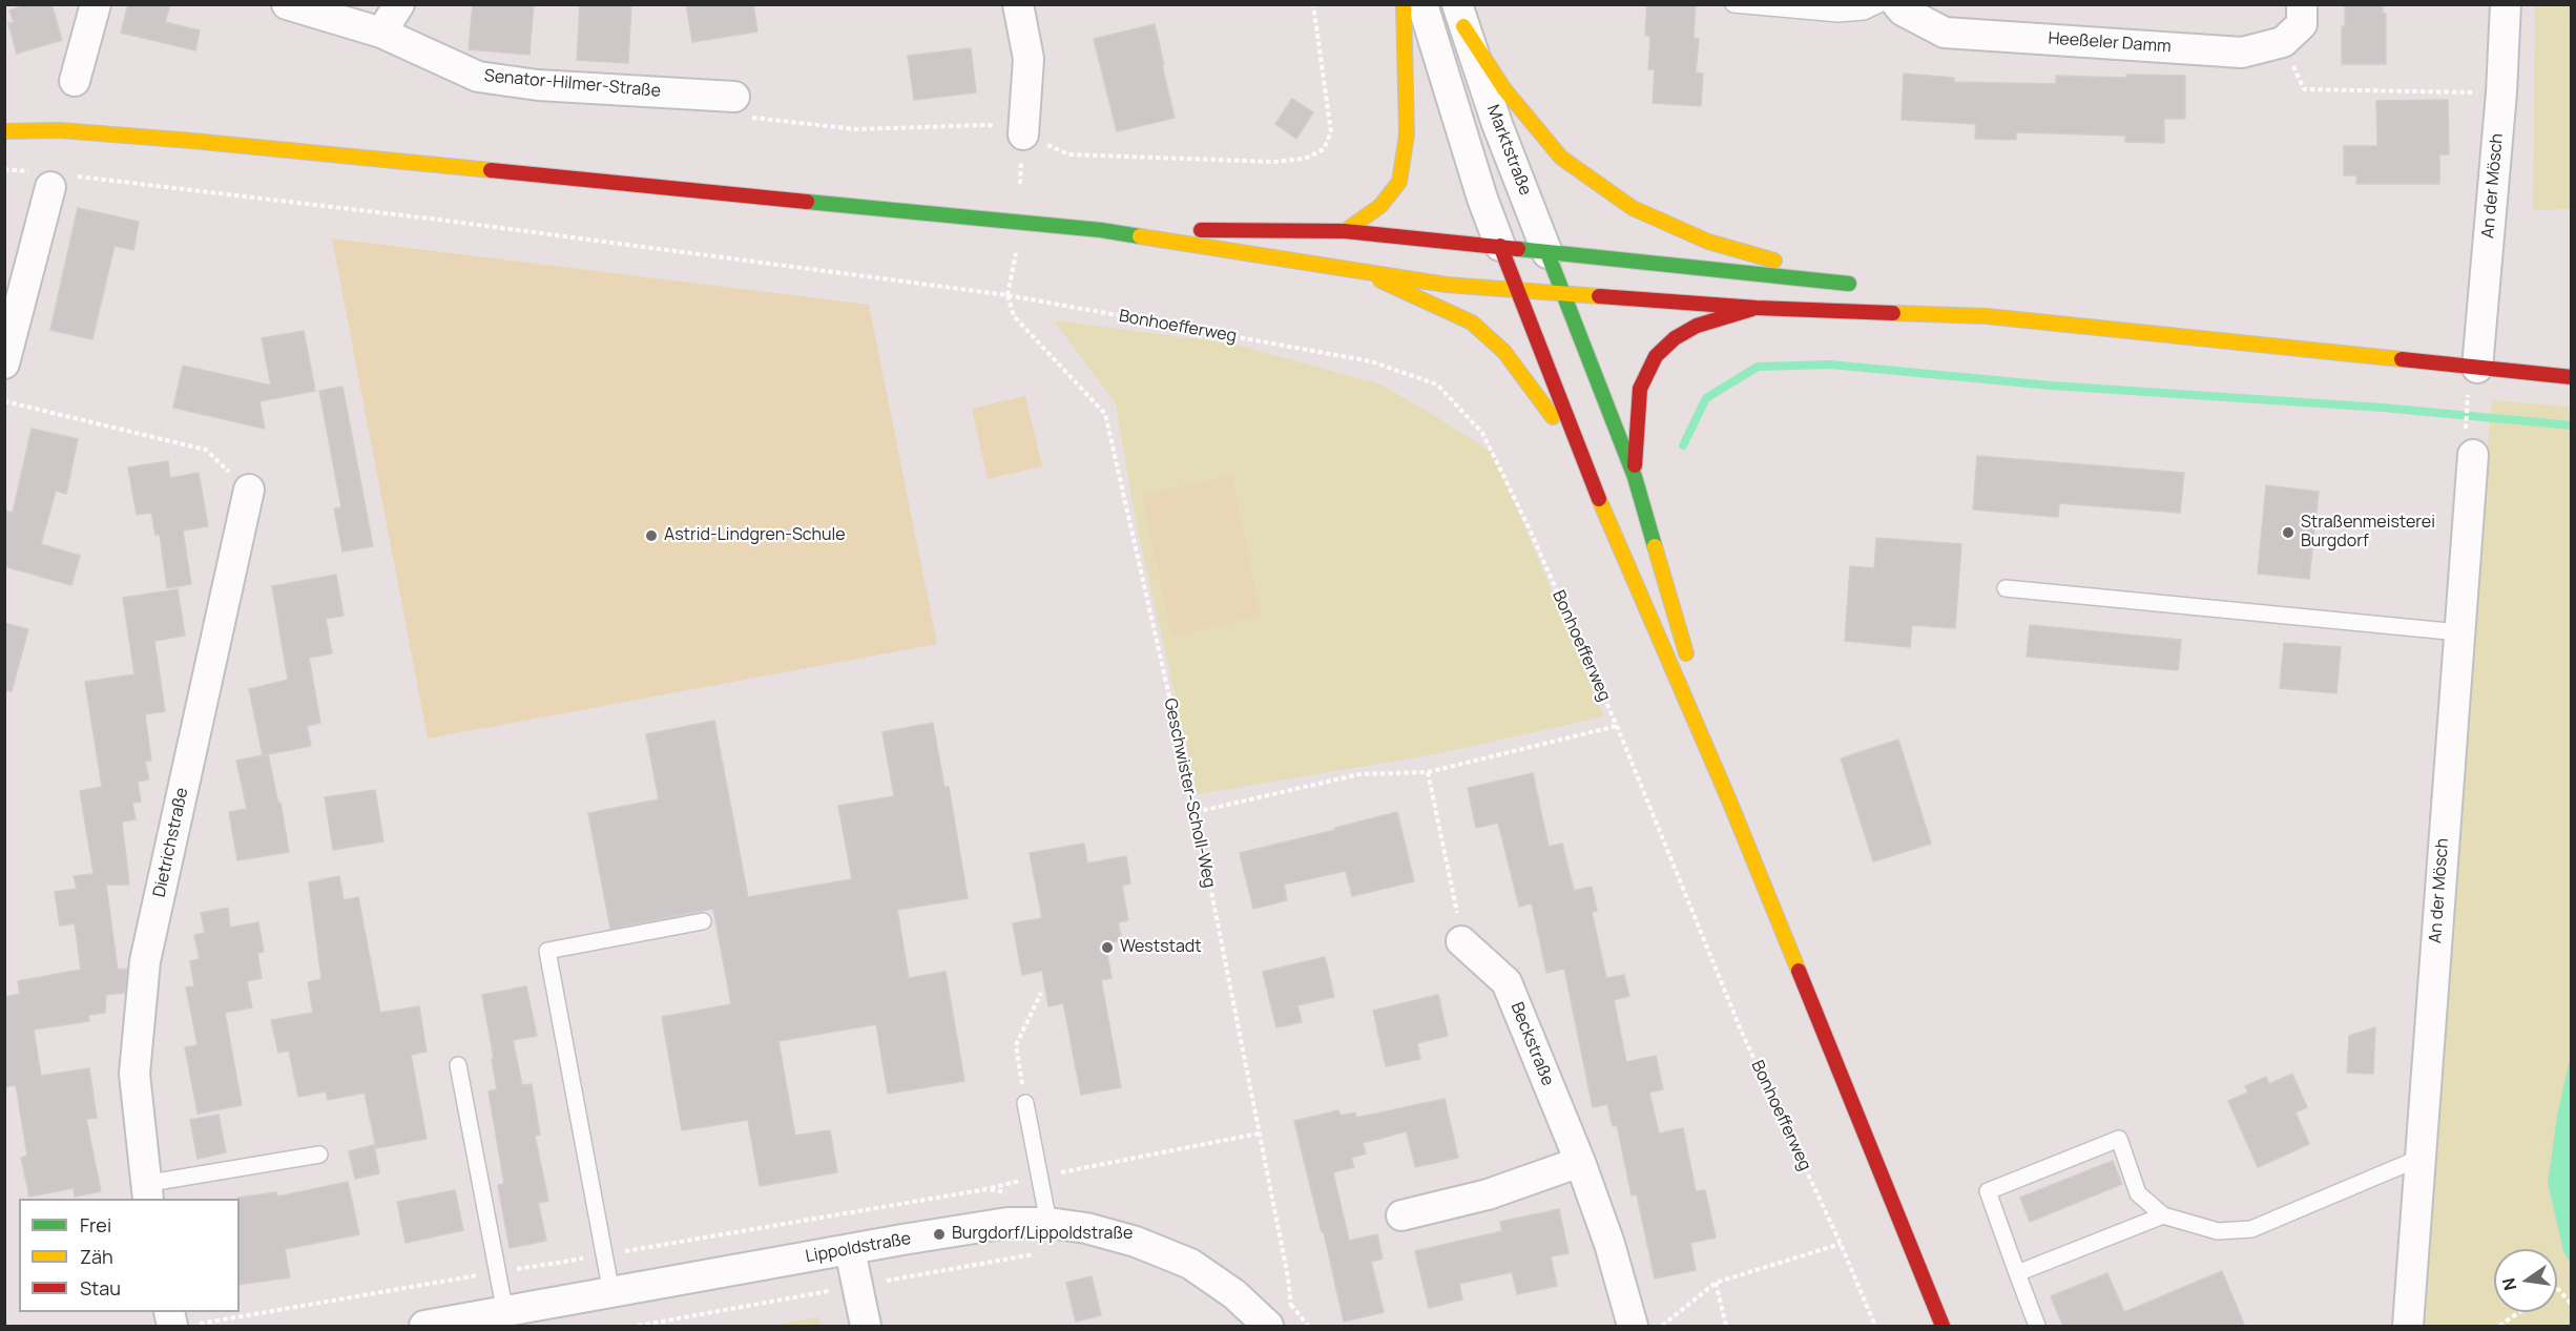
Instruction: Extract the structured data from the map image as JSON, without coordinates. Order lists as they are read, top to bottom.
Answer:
{
  "streets": {
    "main road": ["Marktstraße"],
    "street": [
      "Heeßeler Damm",
      "Senator-Hilmer-Straße",
      "An der Mösch",
      "Dietrichstraße",
      "Beckstraße",
      "Lippoldstraße"
    ],
    "path": ["Bonhoefferweg", "Geschwister-Scholl-Weg"]
  },
  "crossings": [
    ["Bonhoefferweg", "Geschwister-Scholl-Weg"],
    ["Geschwister-Scholl-Weg", "Lippoldstraße"]
  ],
  "places": [
    "Straßenmeisterei Burgdorf",
    "Astrid-Lindgren-Schule",
    "Weststadt",
    "Burgdorf/Lippoldstraße"
  ],
  "legend": ["Frei", "Zäh", "Stau"],
  "north": "left"
}
